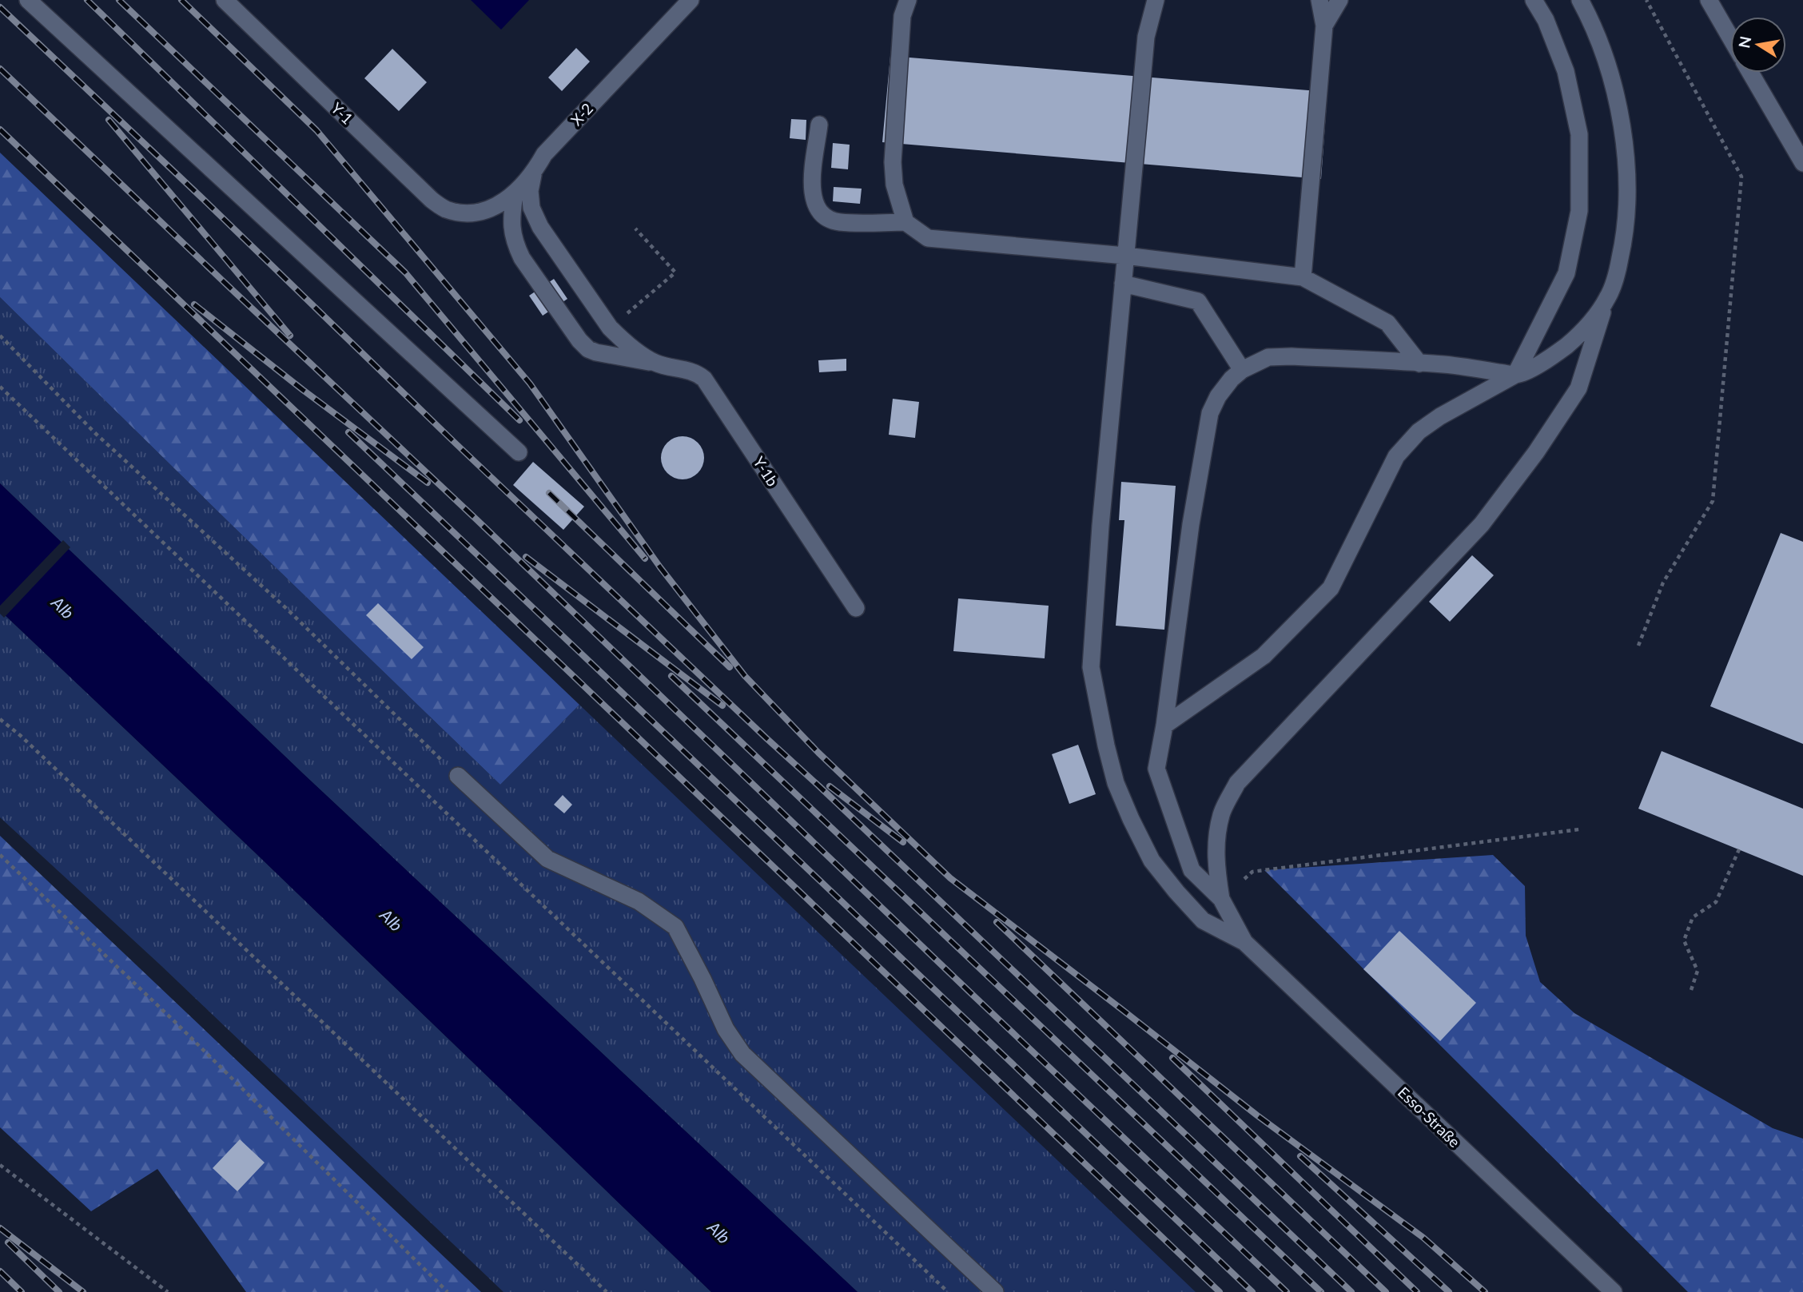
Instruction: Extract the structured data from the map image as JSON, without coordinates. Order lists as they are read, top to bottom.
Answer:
{
  "streets": {
    "street": [
      "Y-1",
      "X-2",
      "Y-1b",
      "Esso-Straße"
    ]
  },
  "crossings": [
    ["Y-1", "X-2"],
    ["X-2", "Y-1b"]
  ],
  "water": ["Alb"],
  "north": "left"
}
